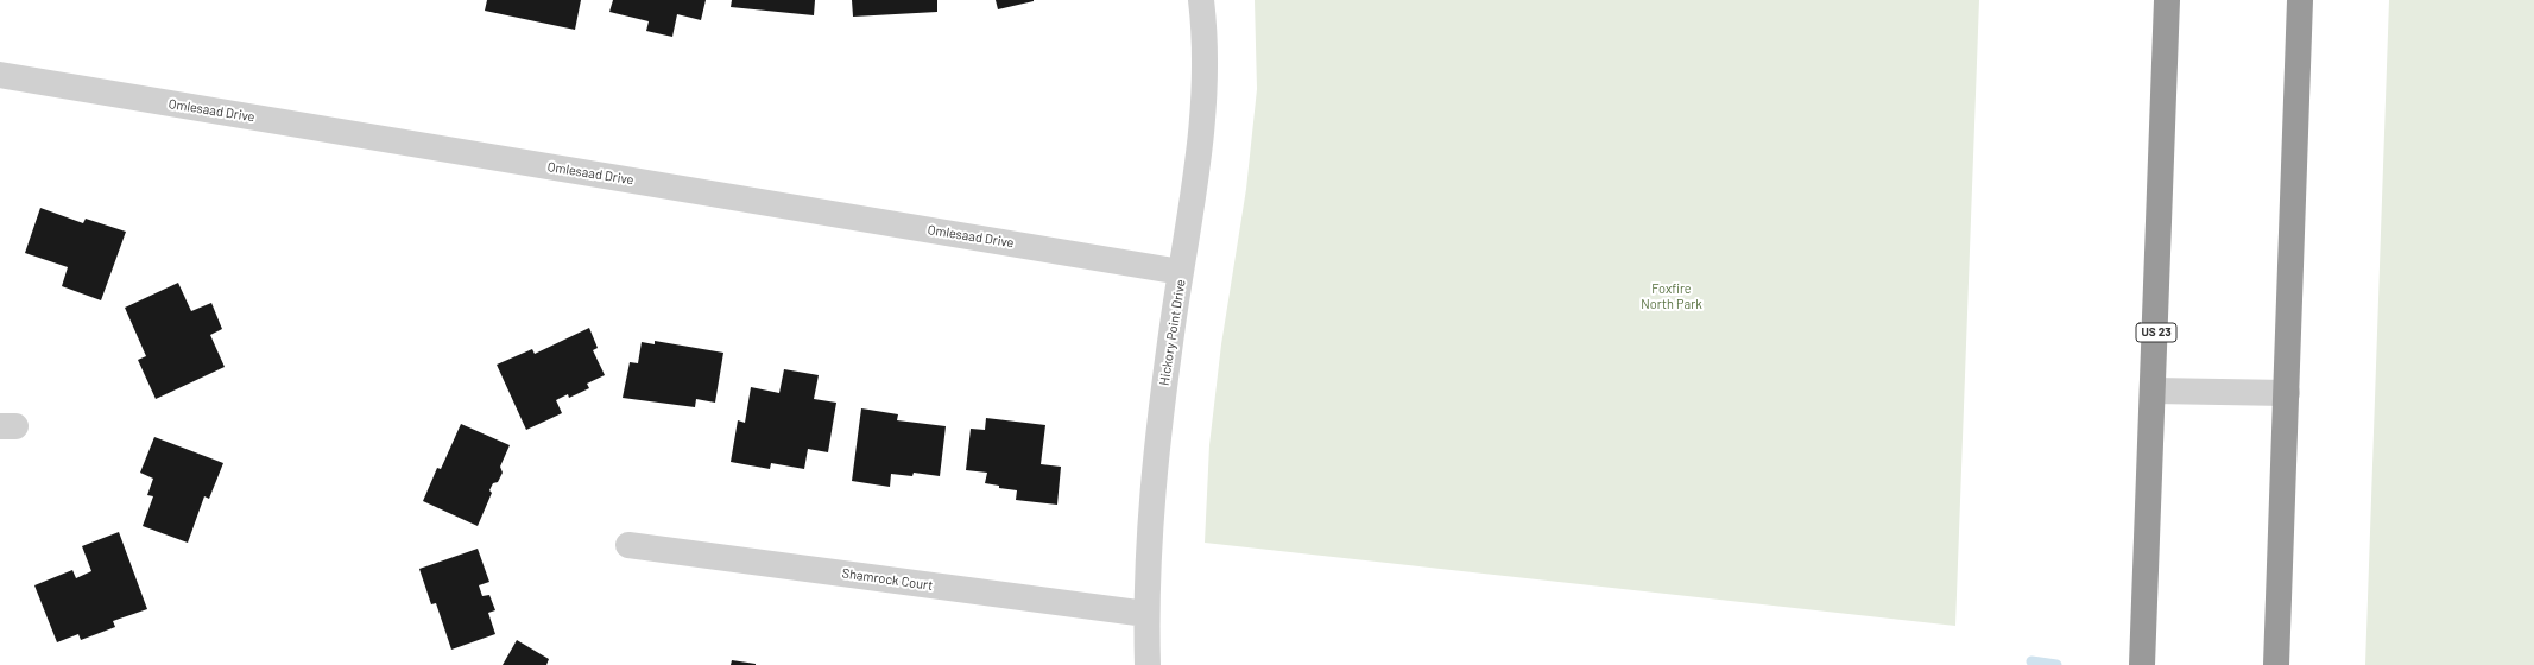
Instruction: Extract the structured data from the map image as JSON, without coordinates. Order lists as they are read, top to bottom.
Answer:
{
  "streets": {
    "highway": ["US 23"],
    "street": ["Omlesaad Drive", "Hickory Point Drive", "Shamrock Court"]
  },
  "crossings": [
    ["Omlesaad Drive", "Hickory Point Drive"],
    ["Hickory Point Drive", "Shamrock Court"]
  ],
  "parks": ["Foxfire North Park"]
}
